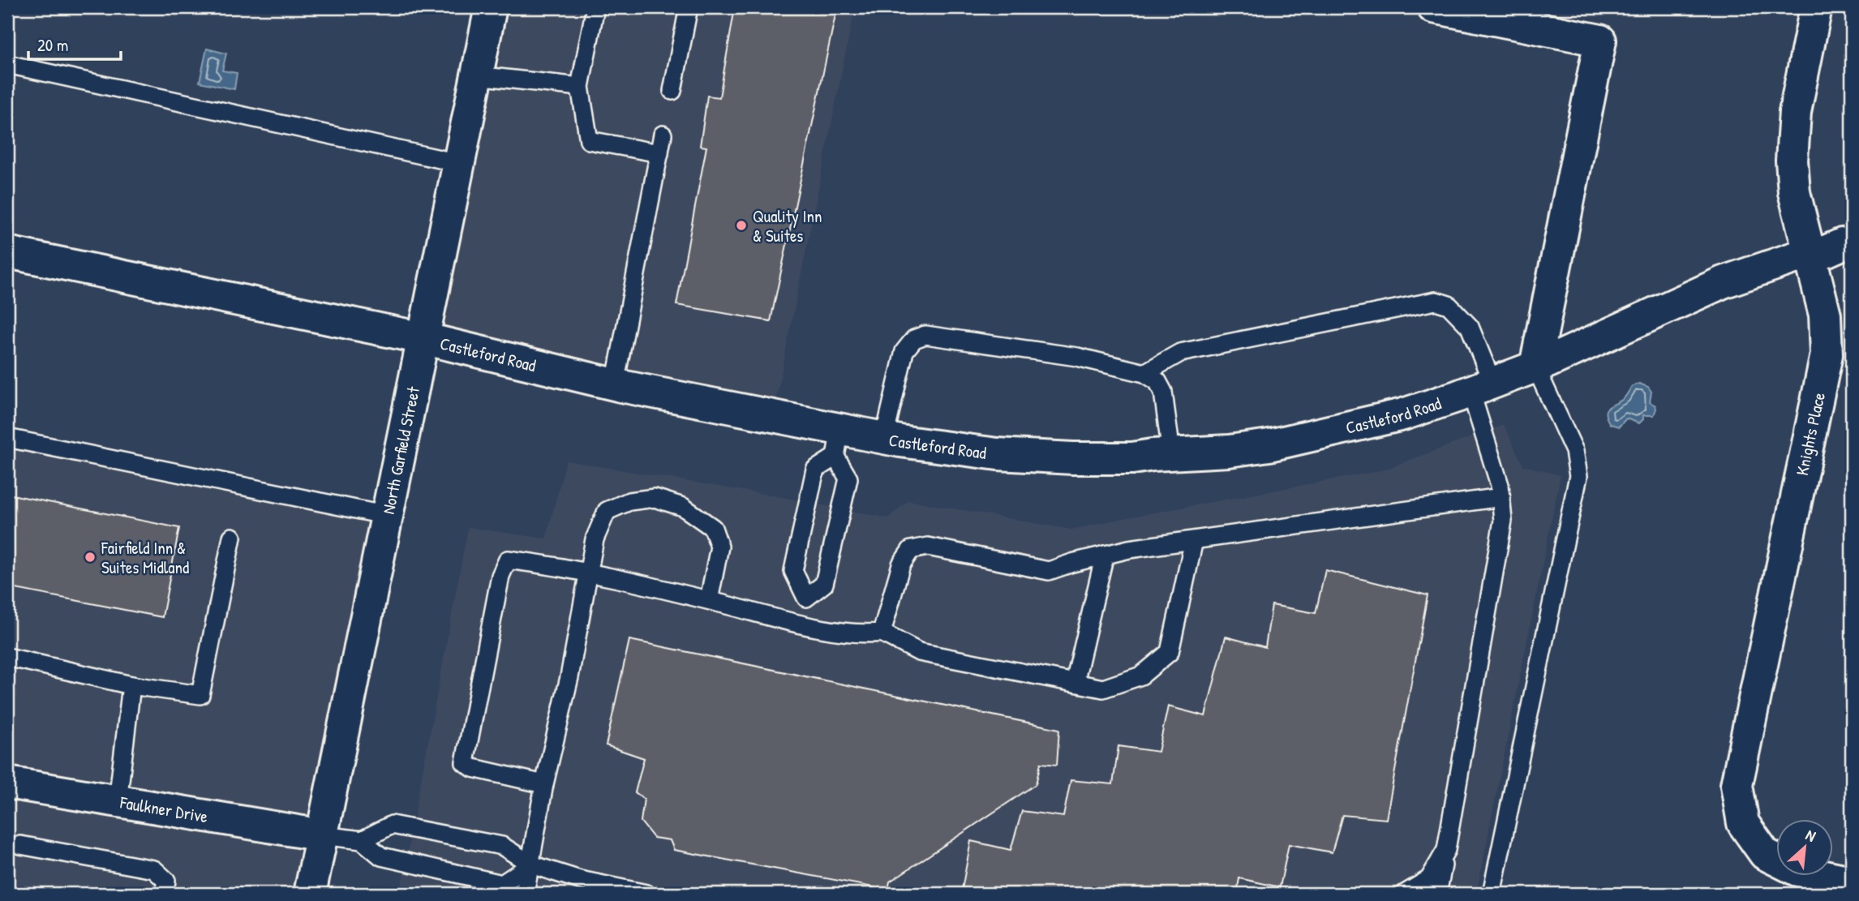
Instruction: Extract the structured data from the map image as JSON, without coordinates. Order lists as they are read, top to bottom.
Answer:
{
  "streets": {
    "street": [
      "Castleford Road",
      "Knights Place",
      "North Garfield Street",
      "Faulkner Drive"
    ]
  },
  "crossings": [
    ["Castleford Road", "Knights Place"],
    ["Castleford Road", "North Garfield Street"],
    ["North Garfield Street", "Faulkner Drive"]
  ],
  "places": ["Quality Inn & Suites", "Fairfield Inn & Suites Midland"],
  "scale_bar": "20 m",
  "north": "top right"
}
